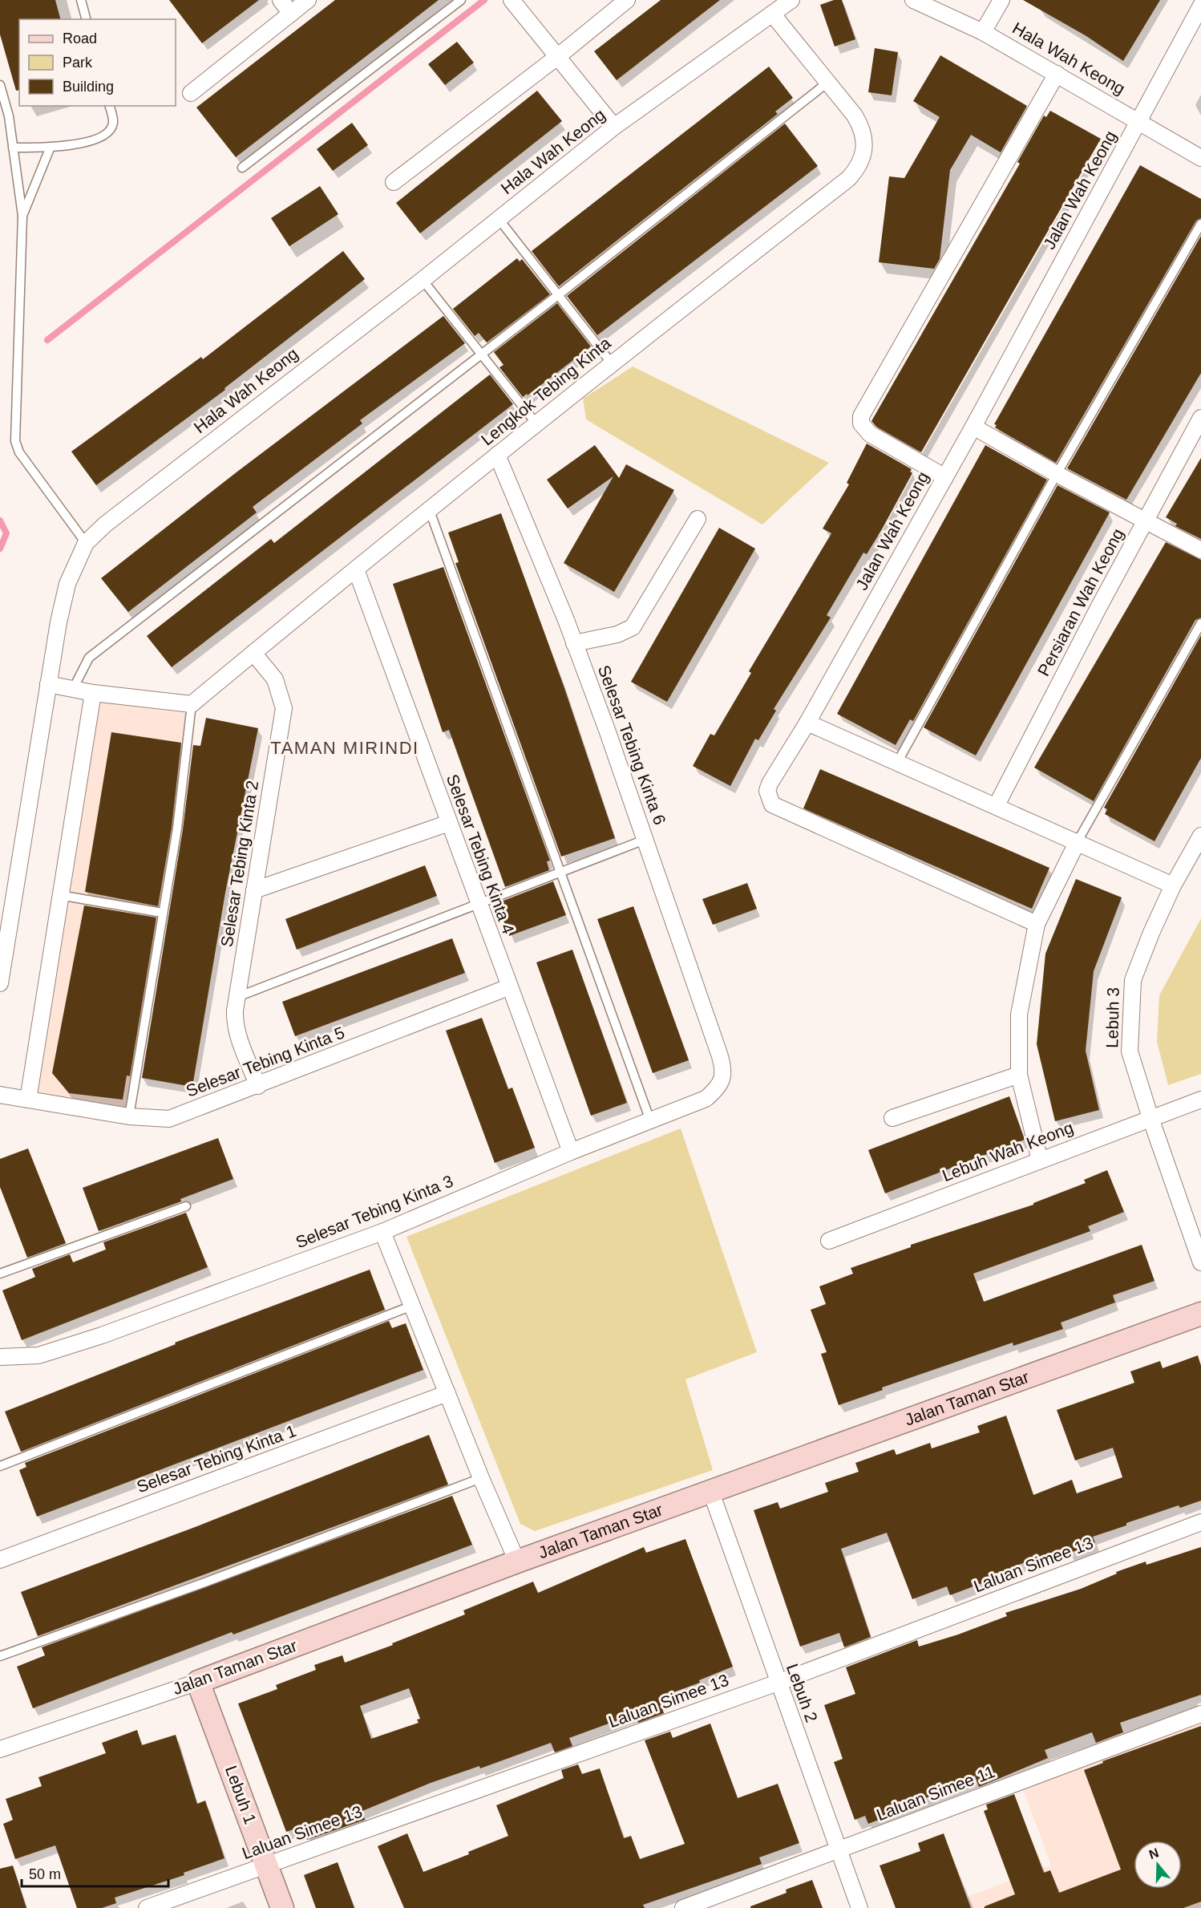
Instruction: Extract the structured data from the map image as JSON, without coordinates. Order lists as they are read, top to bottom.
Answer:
{
  "streets": {
    "street": [
      "Hala Wah Keong",
      "Jalan Wah Keong",
      "Lengkok Tebing Kinta",
      "Persiaran Wah Keong",
      "Selesar Tebing Kinta 6",
      "Selesar Tebing Kinta 4",
      "Selesar Tebing Kinta 2",
      "Lebuh 3",
      "Selesar Tebing Kinta 5",
      "Lebuh Wah Keong",
      "Selesar Tebing Kinta 3",
      "Jalan Taman Star",
      "Selesar Tebing Kinta 1",
      "Laluan Simee 13",
      "Lebuh 2",
      "Laluan Simee 11",
      "Lebuh 1"
    ]
  },
  "crossings": [
    ["Hala Wah Keong", "Jalan Wah Keong"],
    ["Hala Wah Keong", "Lengkok Tebing Kinta"],
    ["Lengkok Tebing Kinta", "Selesar Tebing Kinta 6"],
    ["Lengkok Tebing Kinta", "Selesar Tebing Kinta 4"],
    ["Lengkok Tebing Kinta", "Selesar Tebing Kinta 2"],
    ["Selesar Tebing Kinta 6", "Selesar Tebing Kinta 3"],
    ["Selesar Tebing Kinta 4", "Selesar Tebing Kinta 5"],
    ["Selesar Tebing Kinta 4", "Selesar Tebing Kinta 3"],
    ["Selesar Tebing Kinta 2", "Selesar Tebing Kinta 5"],
    ["Lebuh 3", "Lebuh Wah Keong"],
    ["Jalan Taman Star", "Lebuh 2"],
    ["Jalan Taman Star", "Lebuh 1"],
    ["Laluan Simee 13", "Lebuh 2"],
    ["Laluan Simee 13", "Lebuh 1"],
    ["Lebuh 2", "Laluan Simee 11"]
  ],
  "districts": ["TAMAN MIRINDI"],
  "legend": ["Road", "Park", "Building"],
  "scale_bar": "50 m",
  "north": "top"
}
